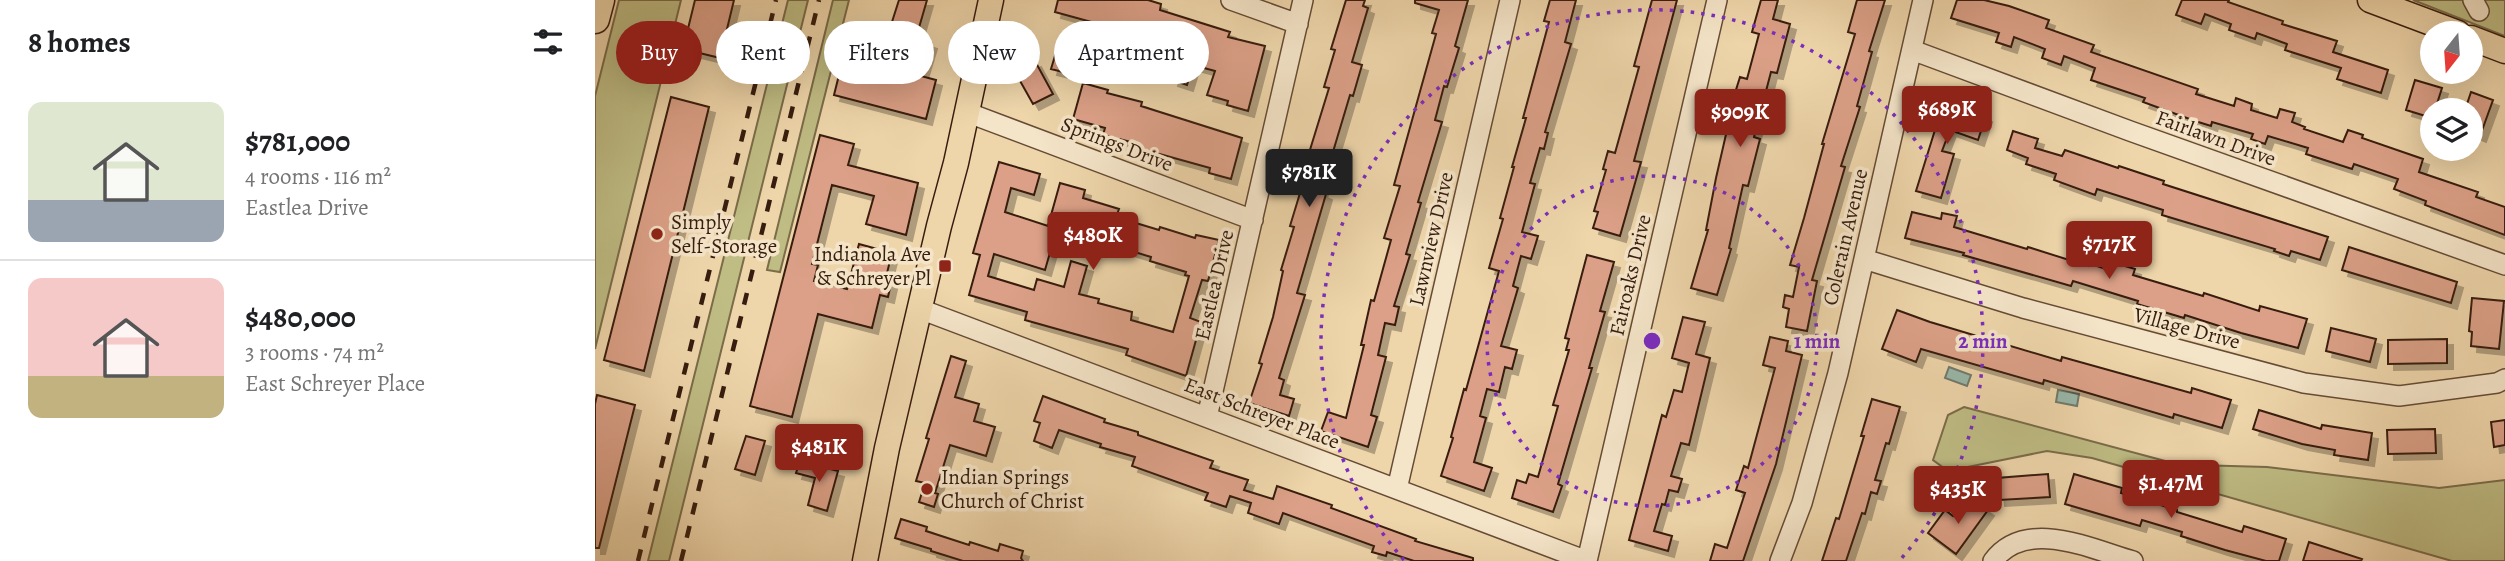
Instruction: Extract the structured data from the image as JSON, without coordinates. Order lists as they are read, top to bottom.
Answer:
{
  "streets": {
    "street": [
      "Fairlawn Drive",
      "Springs Drive",
      "Colerain Avenue",
      "Lawnview Drive",
      "Fairoaks Drive",
      "Eastlea Drive",
      "Village Drive",
      "East Schreyer Place"
    ]
  },
  "crossings": [
    ["Fairlawn Drive", "Colerain Avenue"],
    ["Springs Drive", "Eastlea Drive"],
    ["Colerain Avenue", "Village Drive"],
    ["Lawnview Drive", "East Schreyer Place"],
    ["Fairoaks Drive", "East Schreyer Place"],
    ["Eastlea Drive", "East Schreyer Place"]
  ],
  "places": {
    "other": ["Simply Self-Storage", "Indian Springs Church of Christ"],
    "transit": ["Indianola Ave & Schreyer Pl"]
  },
  "north": "bottom",
  "page": {
    "heading": "8 homes",
    "chip": [
      "Buy",
      "Rent",
      "Filters",
      "New",
      "Apartment"
    ],
    "list": [
      {
        "name": "$781,000",
        "note": "4 rooms · 116 m² · Eastlea Drive"
      },
      {
        "name": "$480,000",
        "note": "3 rooms · 74 m² · East Schreyer Place"
      }
    ],
    "price": [
      "$689K",
      "$909K",
      "$781K",
      "$480K",
      "$717K",
      "$481K",
      "$1.47M",
      "$435K"
    ]
  },
  "rings": ["1 min", "2 min"]
}
